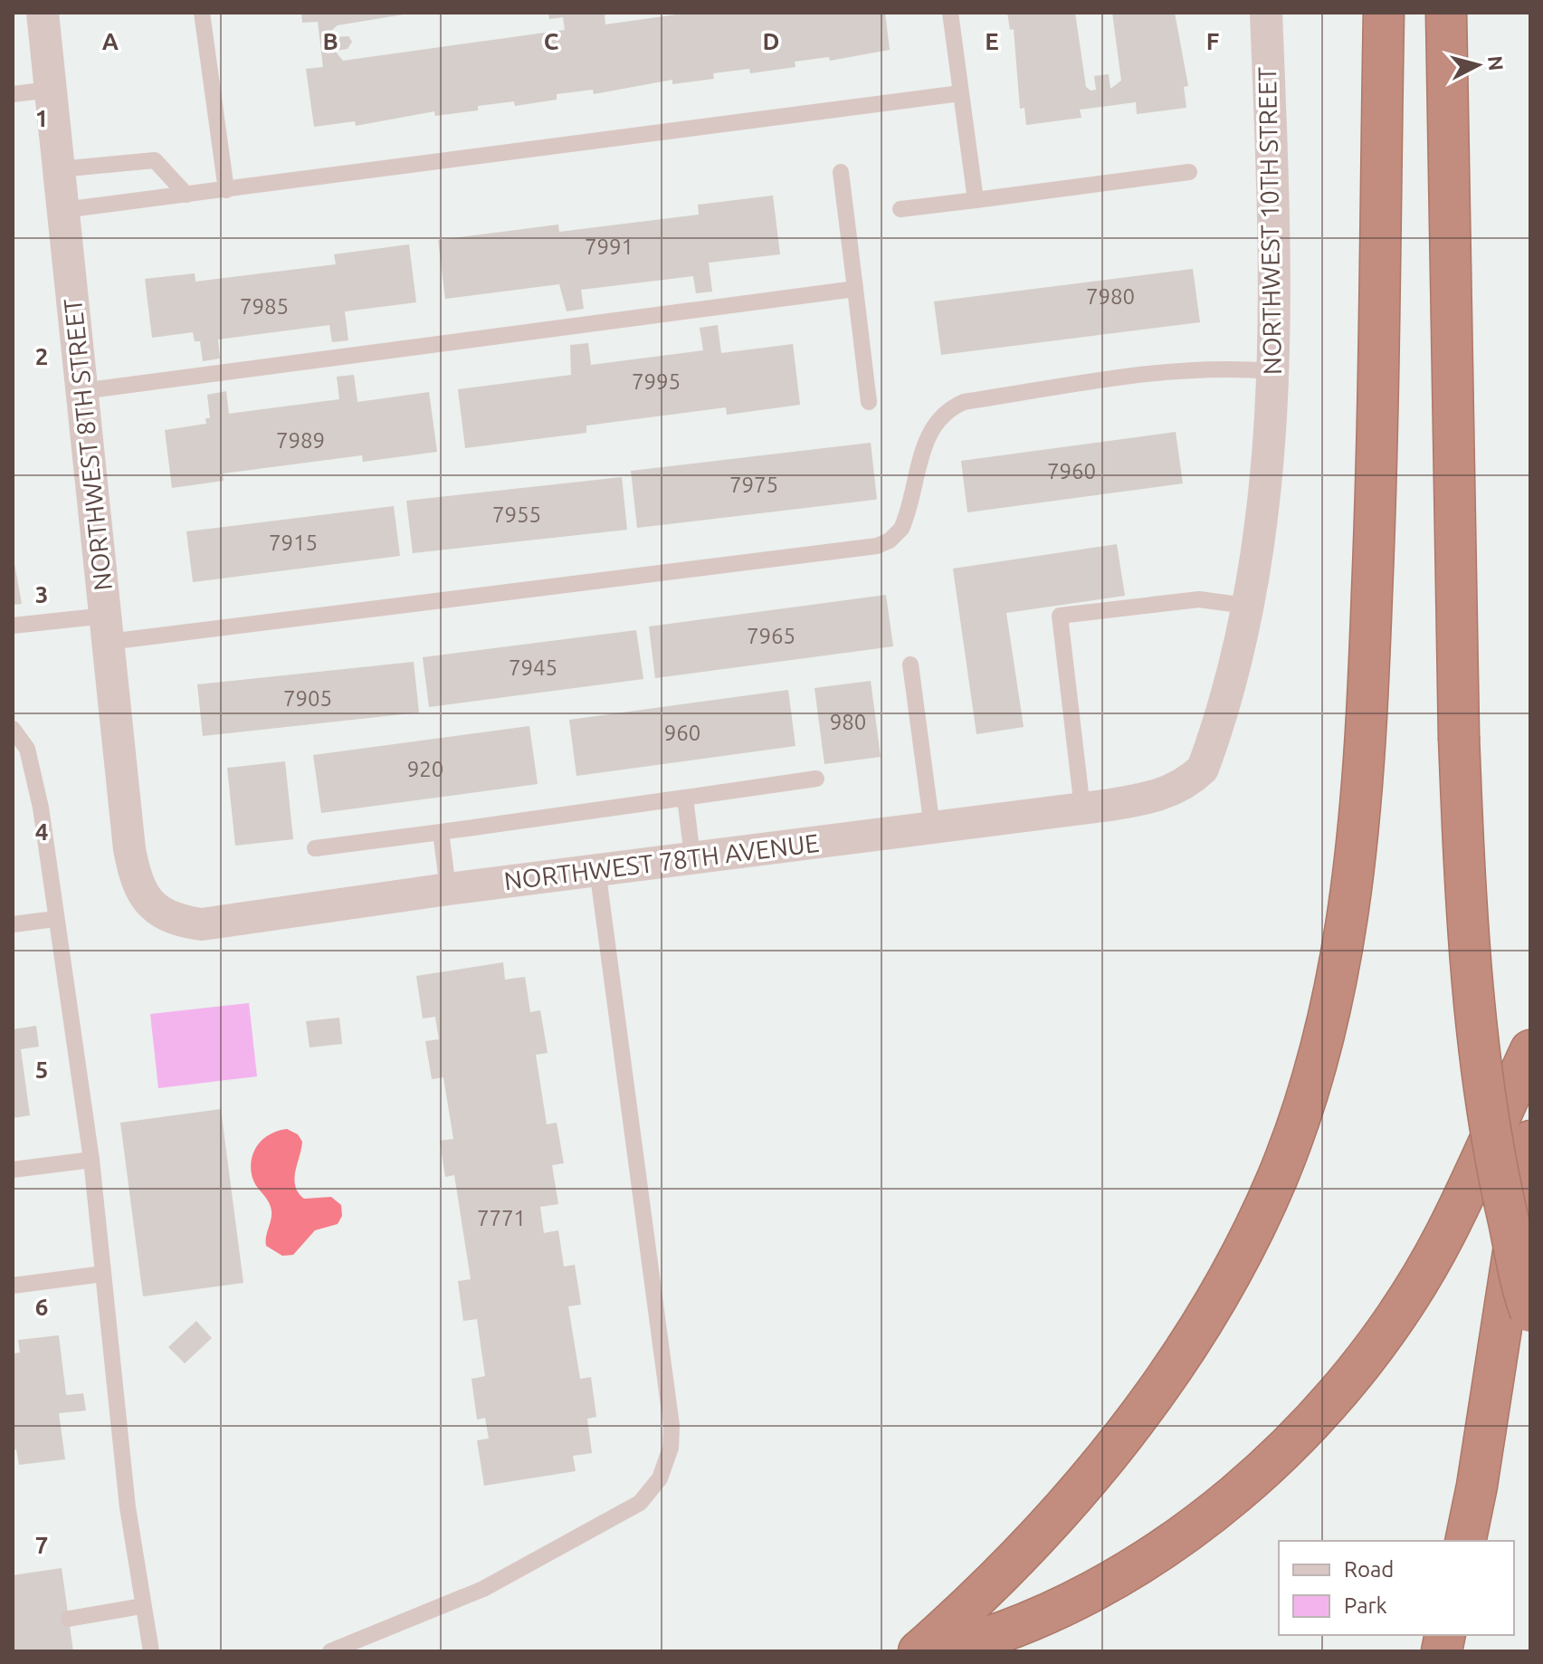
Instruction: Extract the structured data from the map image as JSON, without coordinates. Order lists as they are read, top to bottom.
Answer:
{
  "streets": {
    "street": ["NORTHWEST 10TH STREET", "NORTHWEST 8TH STREET", "NORTHWEST 78TH AVENUE"]
  },
  "crossings": [
    ["NORTHWEST 10TH STREET", "NORTHWEST 78TH AVENUE"],
    ["NORTHWEST 8TH STREET", "NORTHWEST 78TH AVENUE"]
  ],
  "house_numbers": [
    "7991",
    "7980",
    "7985",
    "7995",
    "7989",
    "7960",
    "7975",
    "7955",
    "7915",
    "7965",
    "7945",
    "7905",
    "980",
    "960",
    "920",
    "7771"
  ],
  "legend": ["Road", "Park"],
  "north": "right",
  "grid": {
    "columns": [
      "A",
      "B",
      "C",
      "D",
      "E",
      "F"
    ],
    "rows": [
      "1",
      "2",
      "3",
      "4",
      "5",
      "6",
      "7"
    ]
  }
}
